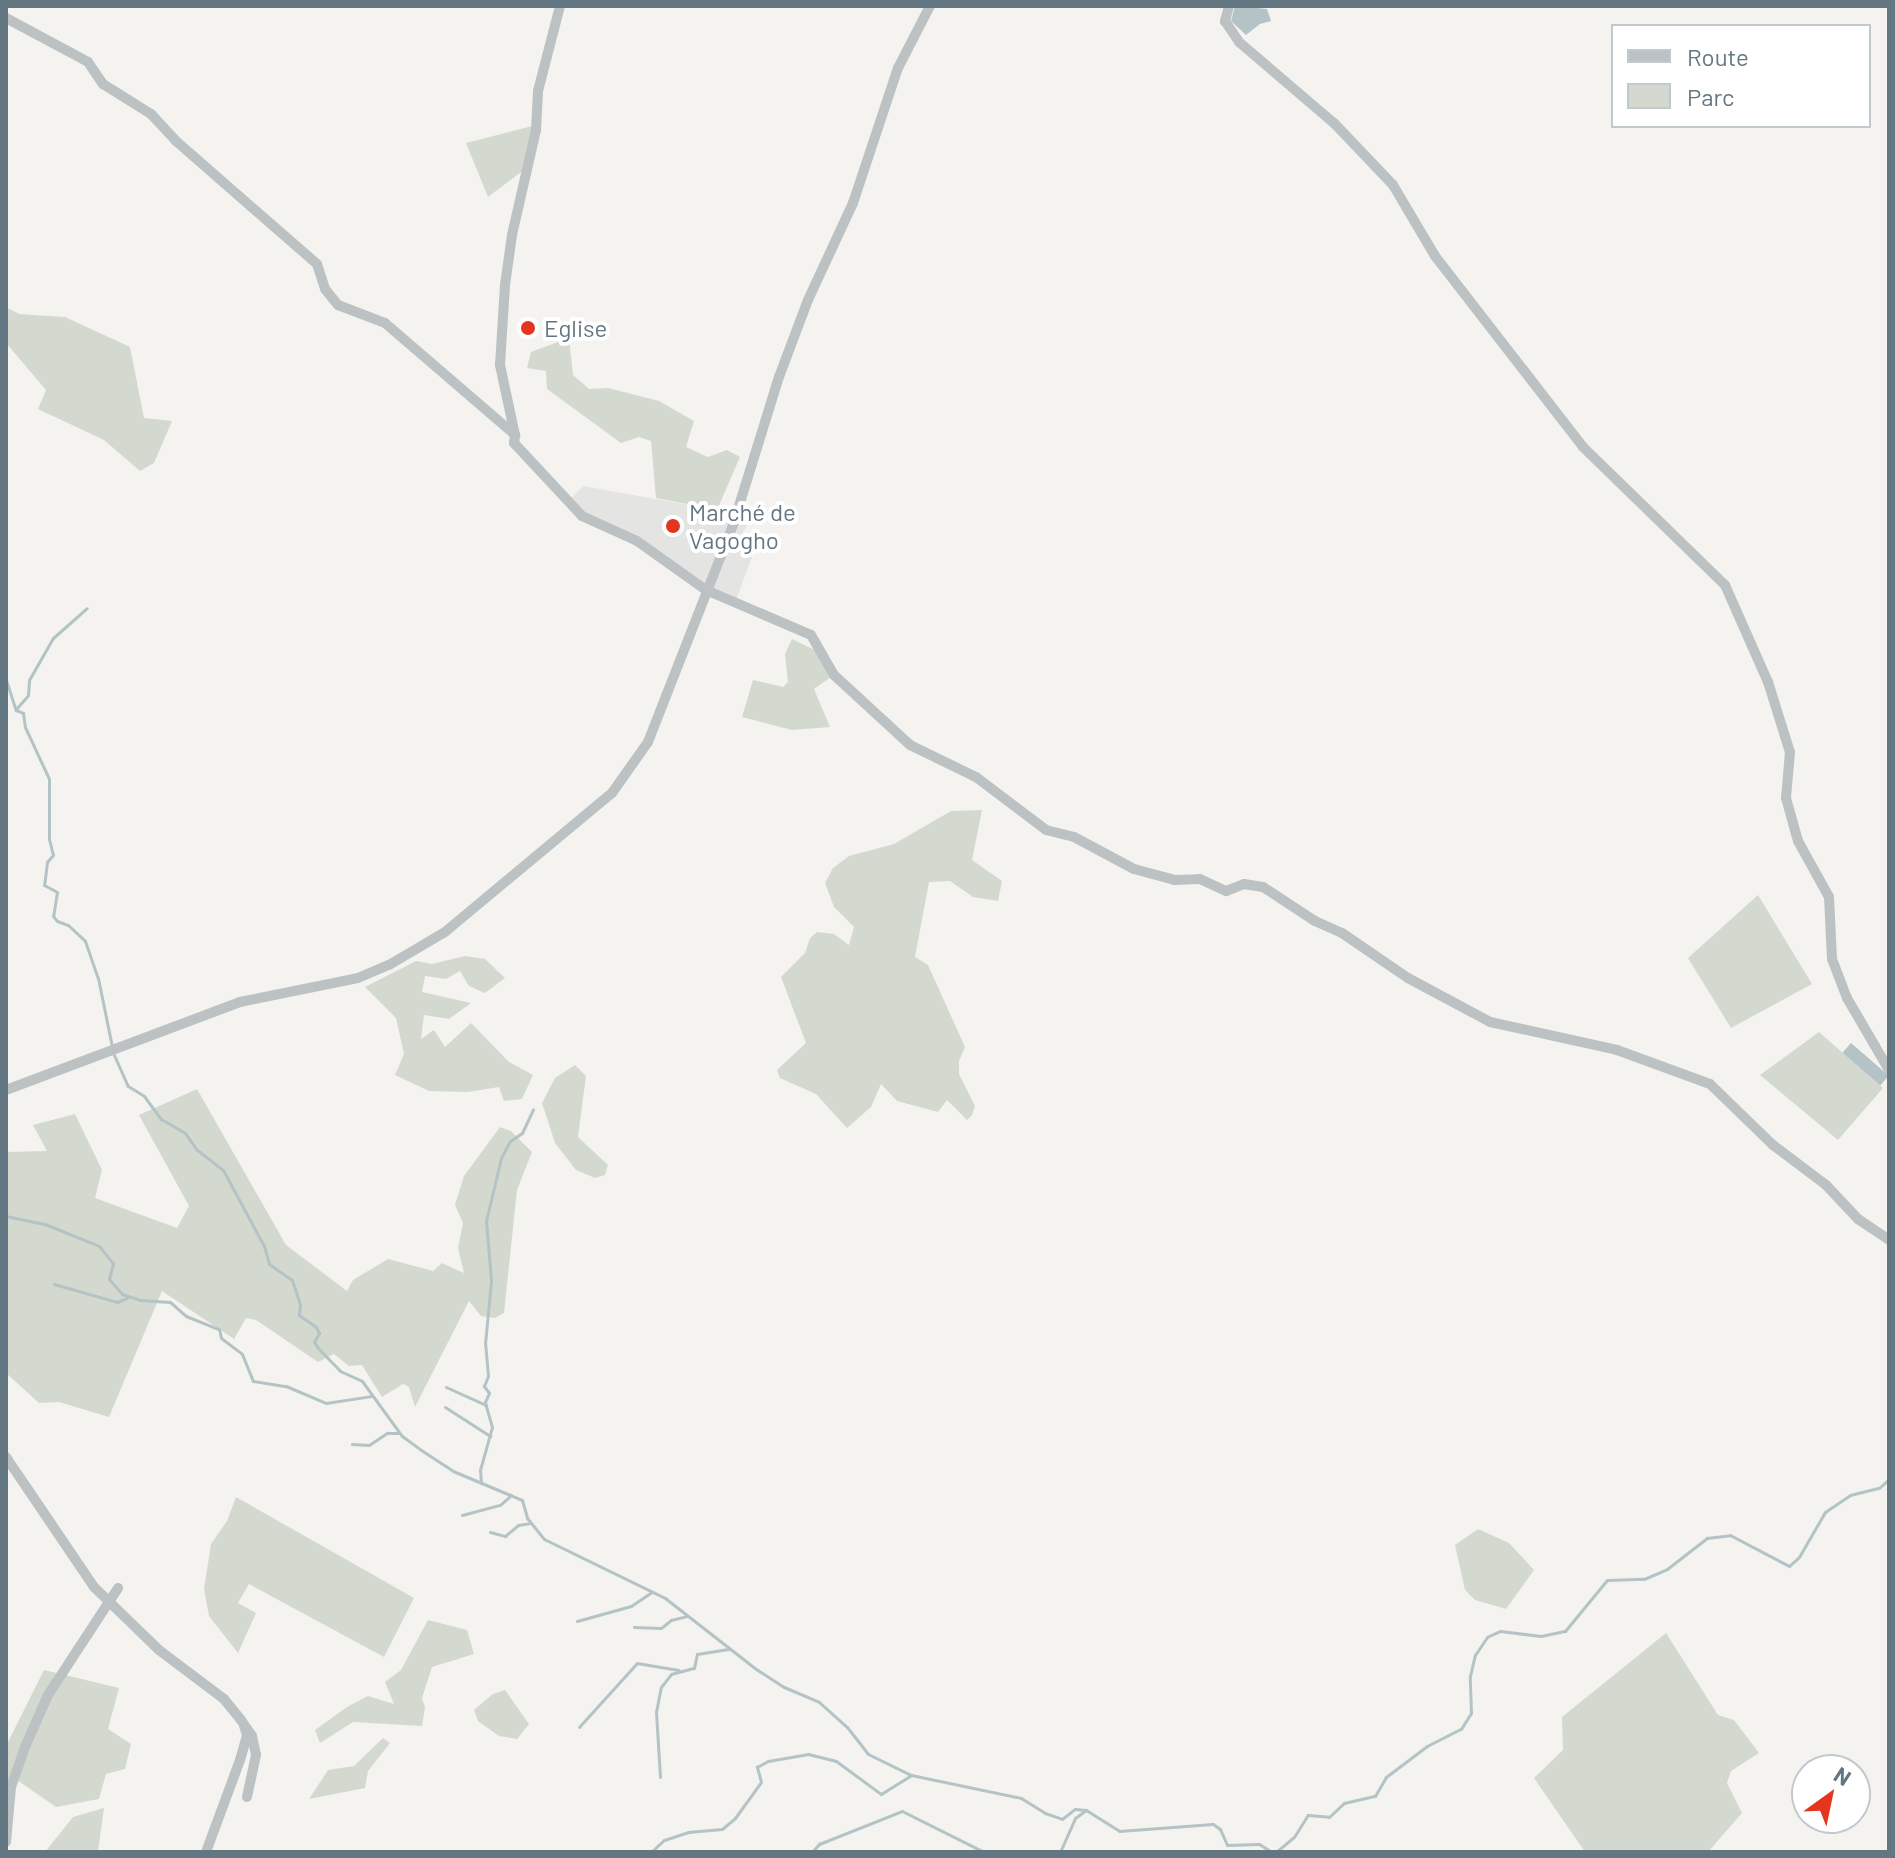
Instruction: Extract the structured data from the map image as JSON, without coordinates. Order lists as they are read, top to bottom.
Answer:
{
  "places": ["Eglise", "Marché de Vagogho"],
  "legend": ["Route", "Parc"],
  "north": "top right"
}
